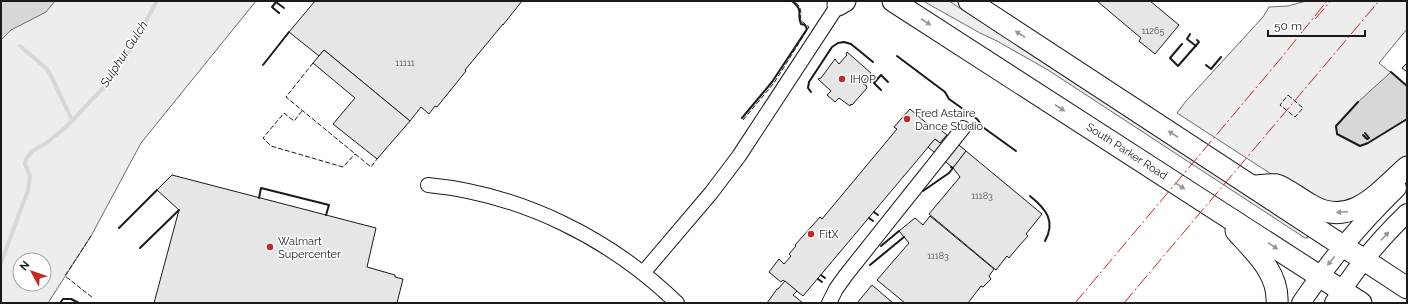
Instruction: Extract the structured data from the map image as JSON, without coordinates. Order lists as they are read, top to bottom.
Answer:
{
  "streets": {
    "highway": ["South Parker Road"]
  },
  "water": ["Sulphur Gulch"],
  "places": [
    "IHOP",
    "Fred Astaire Dance Studio",
    "FitX",
    "Walmart Supercenter"
  ],
  "house_numbers": [
    "11265",
    "11111",
    "11183",
    "11183"
  ],
  "scale_bar": "50 m",
  "north": "top left"
}
